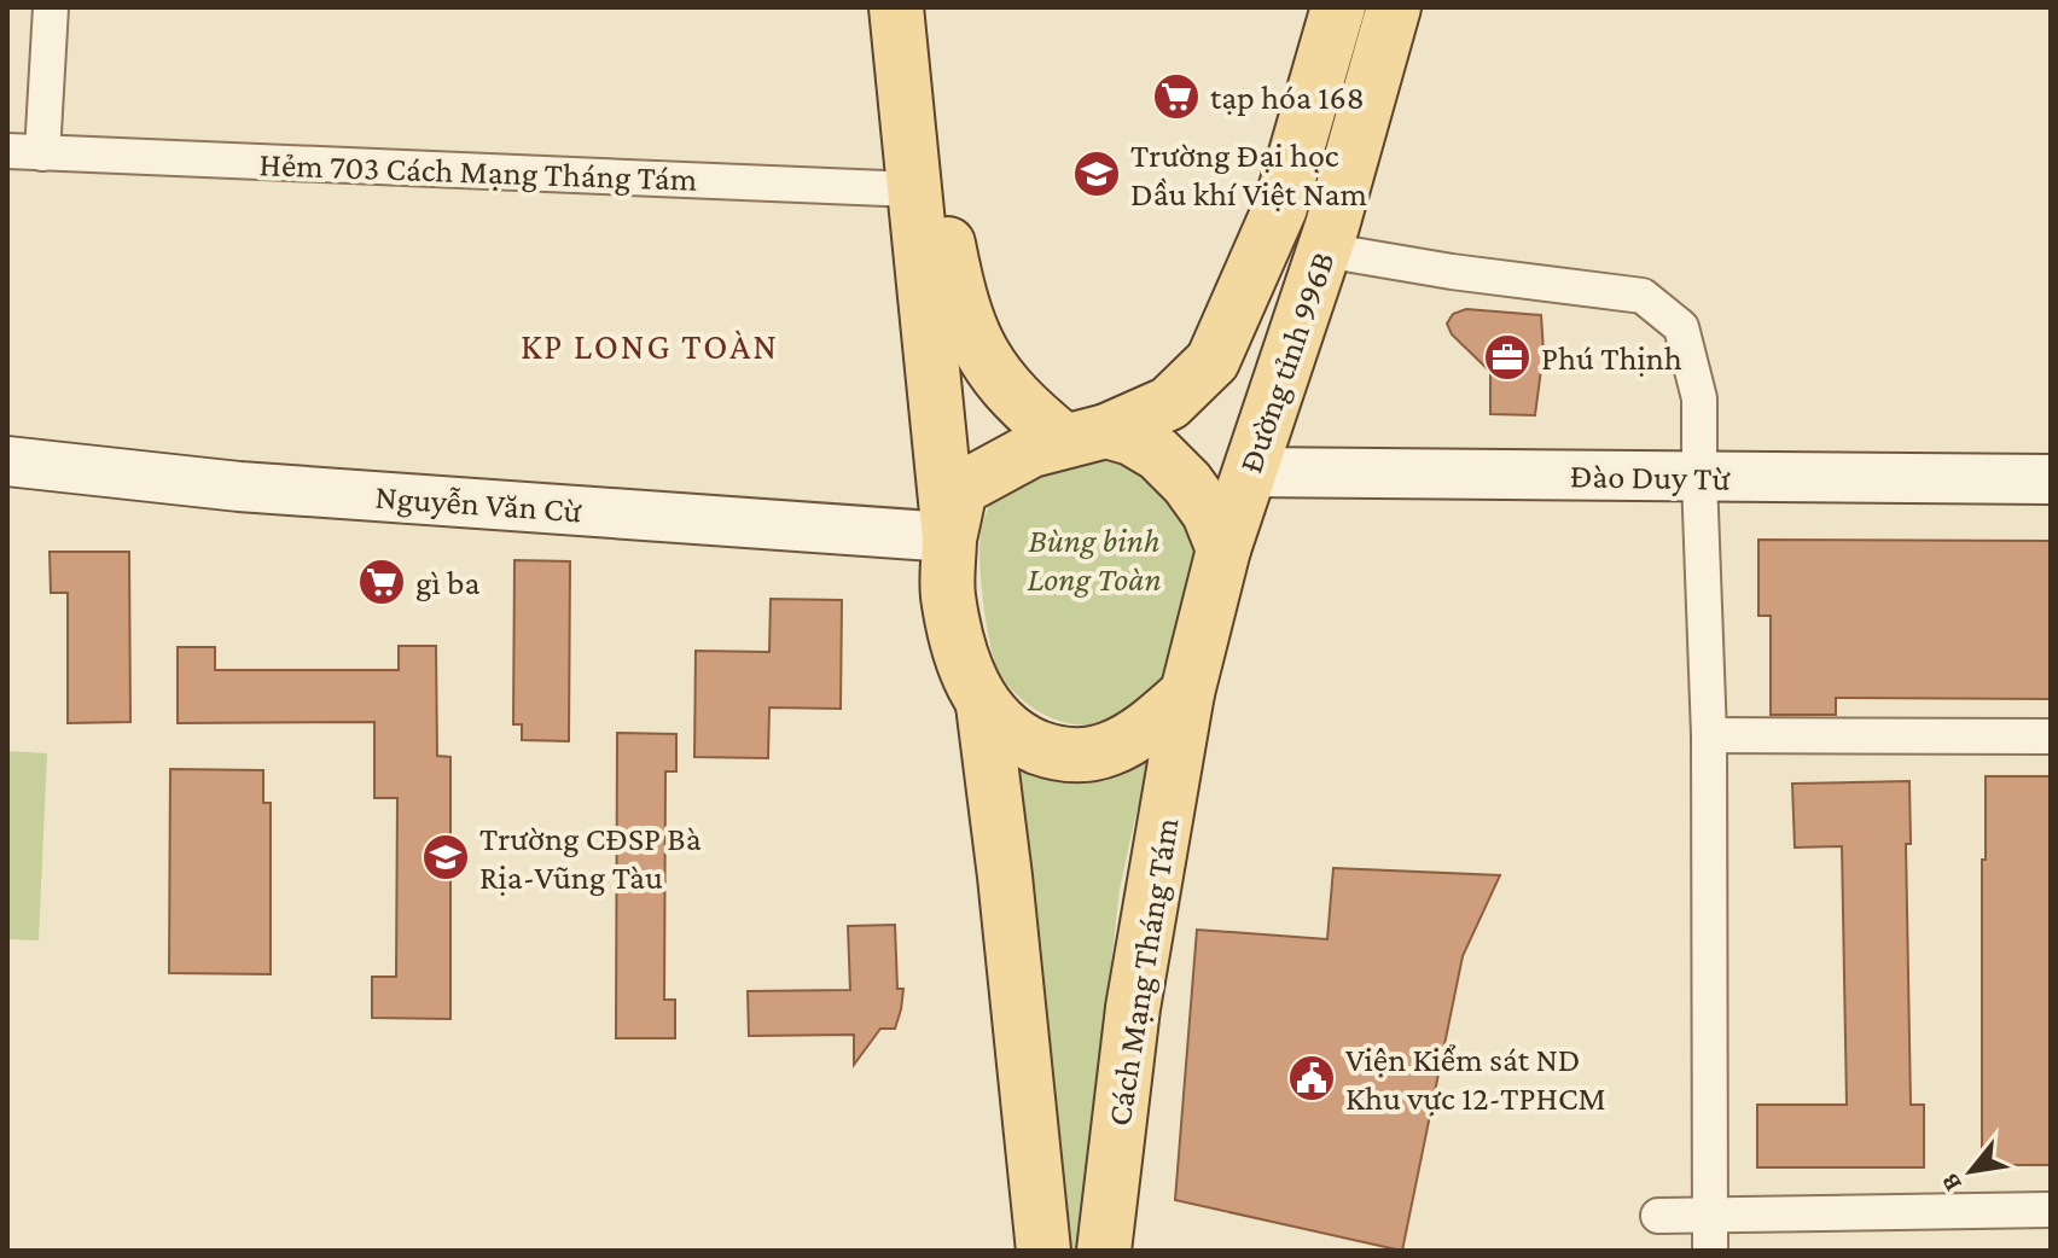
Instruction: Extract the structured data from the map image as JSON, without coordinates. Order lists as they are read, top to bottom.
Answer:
{
  "streets": {
    "main road": [
      "Đường tỉnh 996B",
      "Đào Duy Từ",
      "Nguyễn Văn Cừ",
      "Cách Mạng Tháng Tám"
    ],
    "street": ["Hẻm 703 Cách Mạng Tháng Tám"]
  },
  "crossings": [
    ["Đường tỉnh 996B", "Đào Duy Từ"],
    ["Đường tỉnh 996B", "Nguyễn Văn Cừ"],
    ["Đường tỉnh 996B", "Cách Mạng Tháng Tám"],
    ["Nguyễn Văn Cừ", "Cách Mạng Tháng Tám"]
  ],
  "districts": ["KP LONG TOÀN"],
  "parks": ["Bùng binh Long Toàn"],
  "places": {
    "supermarket": ["tạp hóa 168", "gì ba"],
    "school or university": ["Trường Đại học Dầu khí Việt Nam", "Trường CĐSP Bà Rịa-Vũng Tàu"],
    "office": ["Phú Thịnh"],
    "public building": ["Viện Kiểm sát ND Khu vực 12-TPHCM"]
  },
  "north": "bottom left"
}
